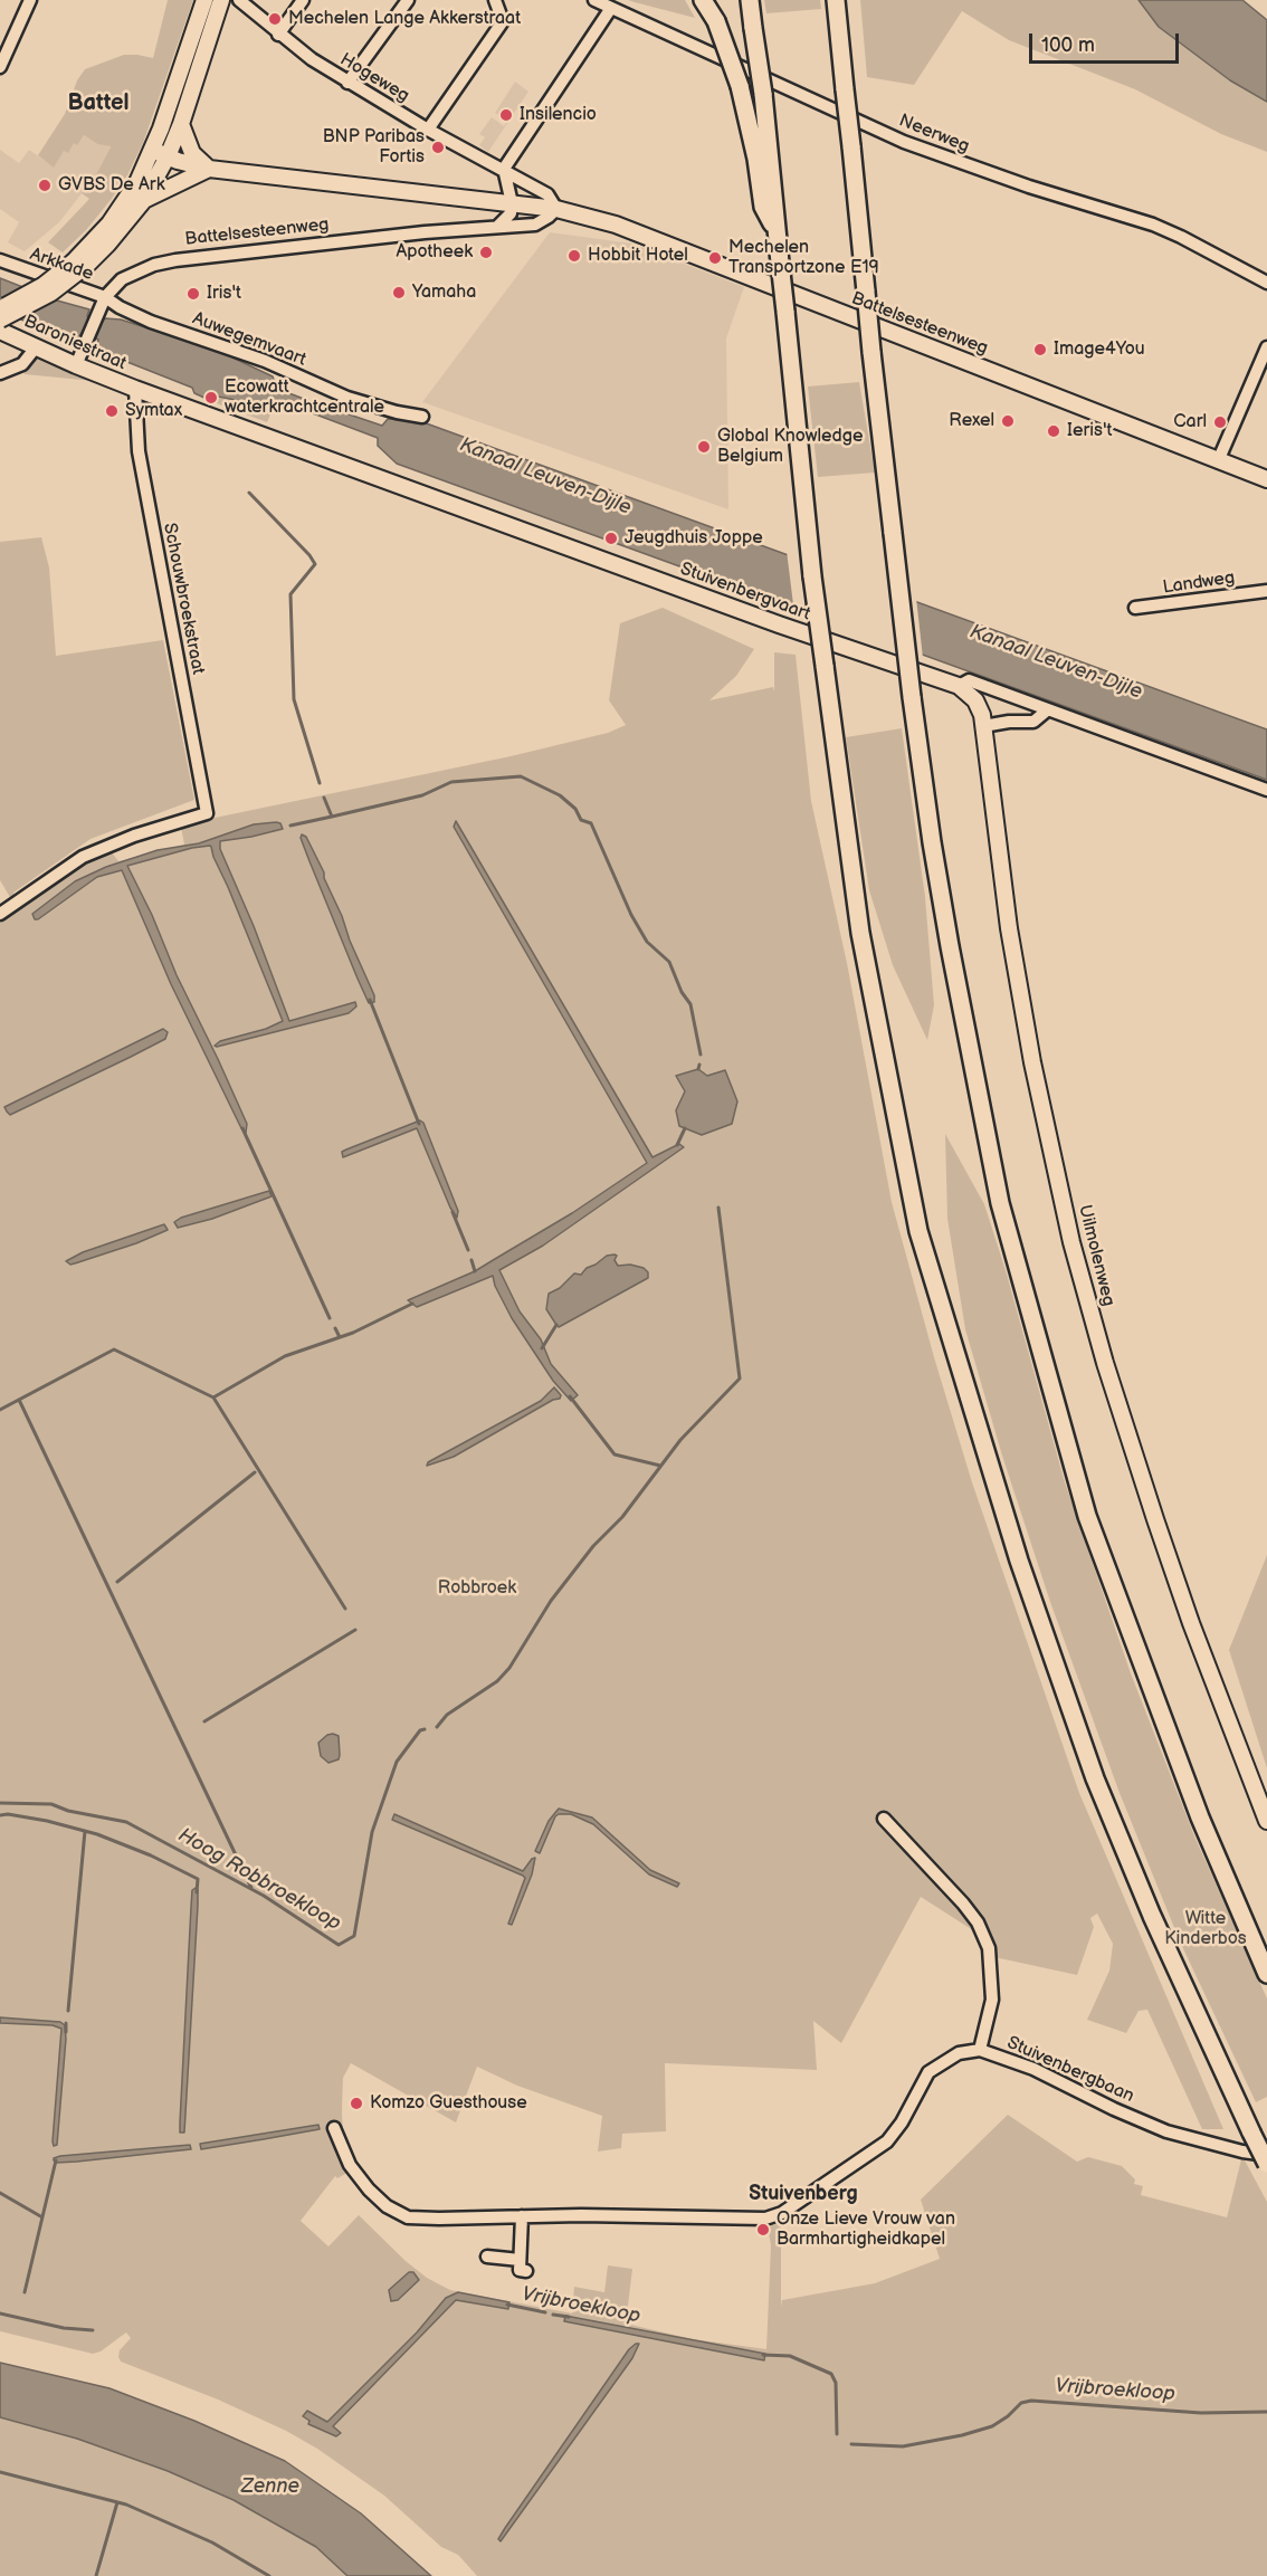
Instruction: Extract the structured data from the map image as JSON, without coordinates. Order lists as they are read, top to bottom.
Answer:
{
  "streets": {
    "main road": [
      "Battelsesteenweg",
      "Baroniestraat",
      "Stuivenbergvaart",
      "Uilmolenweg"
    ],
    "street": [
      "Hogeweg",
      "Neerweg",
      "Arkkade",
      "Auwegemvaart",
      "Landweg",
      "Schouwbroekstraat",
      "Stuivenbergbaan"
    ]
  },
  "crossings": [
    ["Hogeweg", "Battelsesteenweg"],
    ["Battelsesteenweg", "Arkkade"],
    ["Battelsesteenweg", "Auwegemvaart"],
    ["Battelsesteenweg", "Baroniestraat"],
    ["Arkkade", "Auwegemvaart"],
    ["Baroniestraat", "Stuivenbergvaart"],
    ["Baroniestraat", "Schouwbroekstraat"],
    ["Stuivenbergvaart", "Schouwbroekstraat"],
    ["Stuivenbergvaart", "Uilmolenweg"]
  ],
  "districts": ["Battel", "Stuivenberg"],
  "water": [
    "Kanaal Leuven-Dijle",
    "Hoog Robbroekloop",
    "Vrijbroekloop",
    "Zenne"
  ],
  "parks": ["Robbroek", "Witte Kinderbos"],
  "places": [
    "Mechelen Lange Akkerstraat",
    "Insilencio",
    "BNP Paribas Fortis",
    "GVBS De Ark",
    "Apotheek",
    "Hobbit Hotel",
    "Mechelen Transportzone E19",
    "Yamaha",
    "Iris't",
    "Image4You",
    "Ecowatt waterkrachtcentrale",
    "Symtax",
    "Rexel",
    "Carl",
    "Ieris't",
    "Global Knowledge Belgium",
    "Jeugdhuis Joppe",
    "Komzo Guesthouse",
    "Onze Lieve Vrouw van Barmhartigheidkapel"
  ],
  "scale_bar": "100 m"
}
